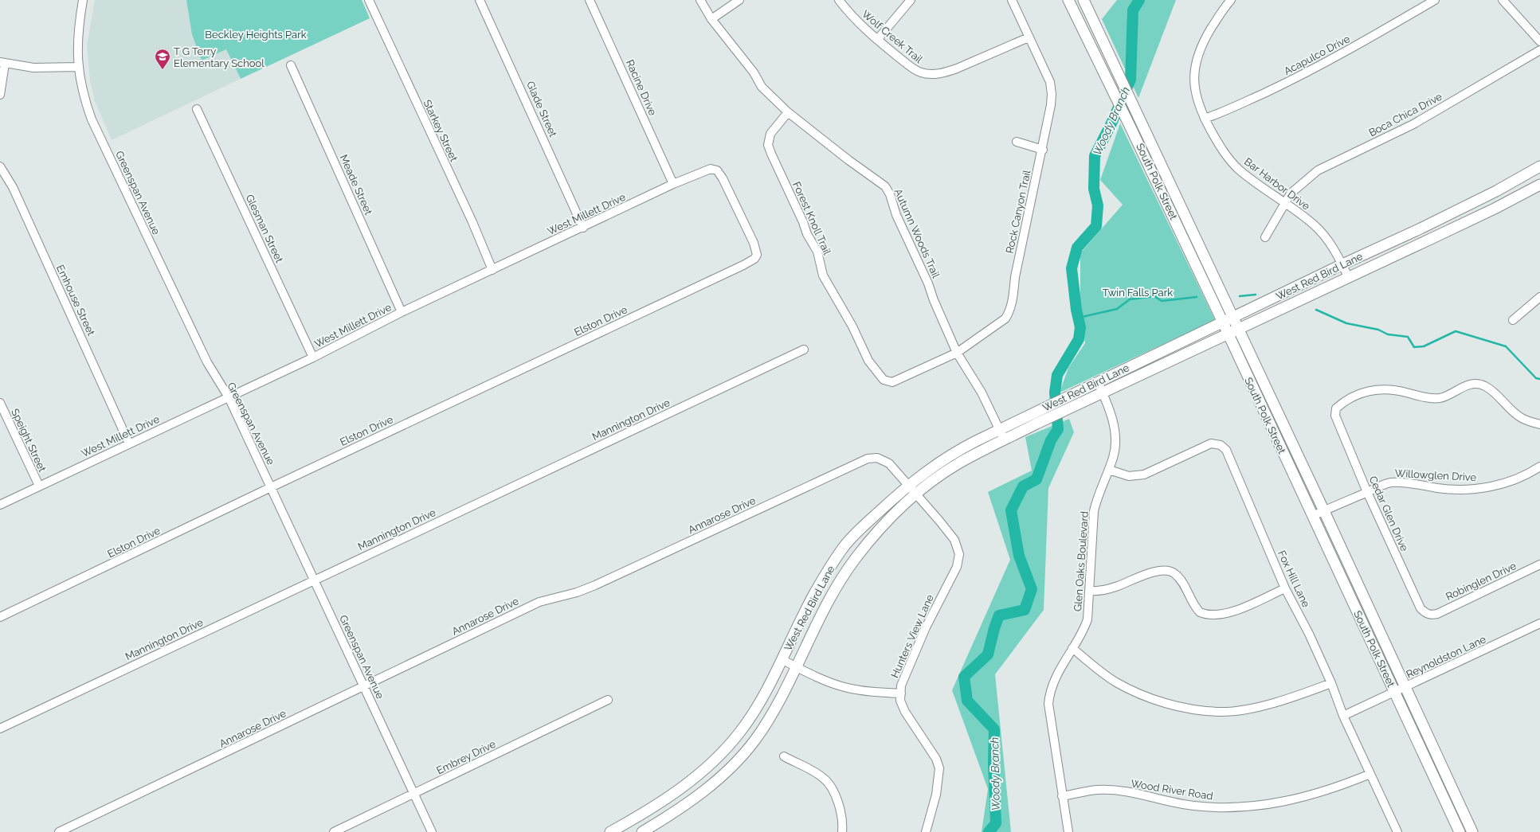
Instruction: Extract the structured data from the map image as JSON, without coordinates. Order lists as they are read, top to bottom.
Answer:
{
  "streets": {
    "main road": ["South Polk Street", "West Red Bird Lane"],
    "street": [
      "Wolf Creek Trail",
      "Acapulco Drive",
      "Racine Drive",
      "Glade Street",
      "Boca Chica Drive",
      "Starkey Street",
      "Bar Harbor Drive",
      "Meade Street",
      "Greenspan Avenue",
      "Rock Canyon Trail",
      "West Millett Drive",
      "Forest Knoll Trail",
      "Glesman Street",
      "Autumn Woods Trail",
      "Emhouse Street",
      "Elston Drive",
      "Mannington Drive",
      "Speight Street",
      "Willowglen Drive",
      "Cedar Glen Drive",
      "Annarose Drive",
      "Glen Oaks Boulevard",
      "Fox Hill Lane",
      "Robinglen Drive",
      "Hunters View Lane",
      "Reynoldston Lane",
      "Embrey Drive",
      "Wood River Road"
    ]
  },
  "crossings": [
    ["Wolf Creek Trail", "Rock Canyon Trail"],
    ["Acapulco Drive", "Bar Harbor Drive"],
    ["Racine Drive", "West Millett Drive"],
    ["Glade Street", "West Millett Drive"],
    ["Boca Chica Drive", "Bar Harbor Drive"],
    ["Starkey Street", "West Millett Drive"],
    ["South Polk Street", "West Red Bird Lane"],
    ["South Polk Street", "Willowglen Drive"],
    ["South Polk Street", "Reynoldston Lane"],
    ["Bar Harbor Drive", "West Red Bird Lane"],
    ["Meade Street", "West Millett Drive"],
    ["Greenspan Avenue", "West Millett Drive"],
    ["Greenspan Avenue", "Elston Drive"],
    ["Greenspan Avenue", "Mannington Drive"],
    ["Greenspan Avenue", "Annarose Drive"],
    ["Greenspan Avenue", "Embrey Drive"],
    ["Rock Canyon Trail", "Forest Knoll Trail"],
    ["Rock Canyon Trail", "Autumn Woods Trail"],
    ["West Millett Drive", "Glesman Street"],
    ["West Millett Drive", "Emhouse Street"],
    ["West Millett Drive", "Elston Drive"],
    ["West Millett Drive", "Speight Street"],
    ["Forest Knoll Trail", "Autumn Woods Trail"],
    ["Autumn Woods Trail", "West Red Bird Lane"],
    ["West Red Bird Lane", "Annarose Drive"],
    ["West Red Bird Lane", "Glen Oaks Boulevard"],
    ["West Red Bird Lane", "Hunters View Lane"],
    ["Willowglen Drive", "Cedar Glen Drive"],
    ["Cedar Glen Drive", "Robinglen Drive"],
    ["Annarose Drive", "Hunters View Lane"],
    ["Glen Oaks Boulevard", "Fox Hill Lane"],
    ["Glen Oaks Boulevard", "Wood River Road"],
    ["Fox Hill Lane", "Reynoldston Lane"],
    ["Fox Hill Lane", "Wood River Road"]
  ],
  "water": ["Woody Branch"],
  "parks": ["Beckley Heights Park", "Twin Falls Park"],
  "places": {
    "school or university": ["T G Terry Elementary School"]
  }
}
